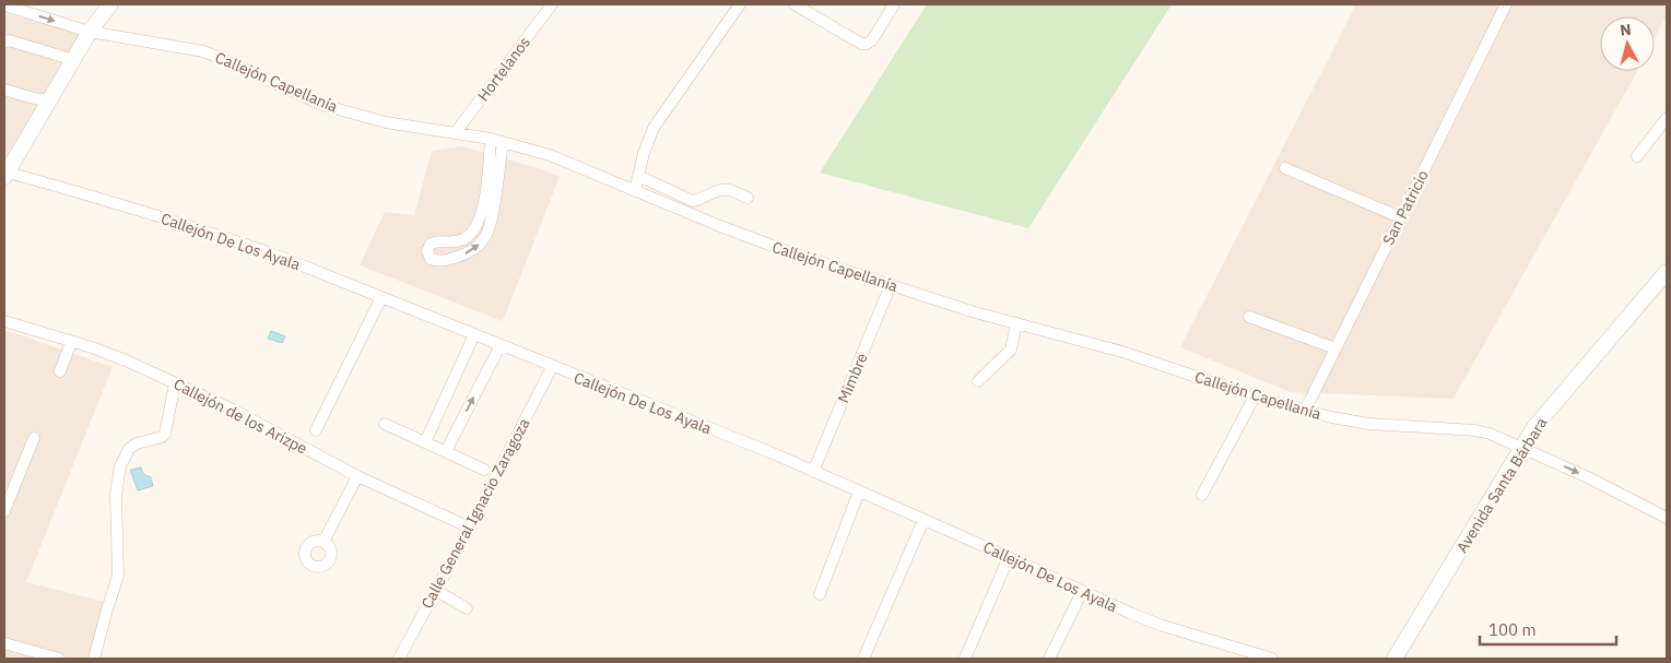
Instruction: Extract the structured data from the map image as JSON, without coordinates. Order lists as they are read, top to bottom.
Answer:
{
  "streets": {
    "street": [
      "Hortelanos",
      "Callejón Capellanía",
      "San Patricio",
      "Callejón De Los Ayala",
      "Mimbre",
      "Callejón de los Arizpe",
      "Avenida Santa Bárbara",
      "Calle General Ignacio Zaragoza"
    ]
  },
  "crossings": [
    ["Hortelanos", "Callejón Capellanía"],
    ["Callejón Capellanía", "San Patricio"],
    ["Callejón Capellanía", "Mimbre"],
    ["Callejón Capellanía", "Avenida Santa Bárbara"],
    ["Callejón De Los Ayala", "Mimbre"],
    ["Callejón De Los Ayala", "Calle General Ignacio Zaragoza"],
    ["Callejón de los Arizpe", "Calle General Ignacio Zaragoza"]
  ],
  "scale_bar": "100 m",
  "north": "top"
}
